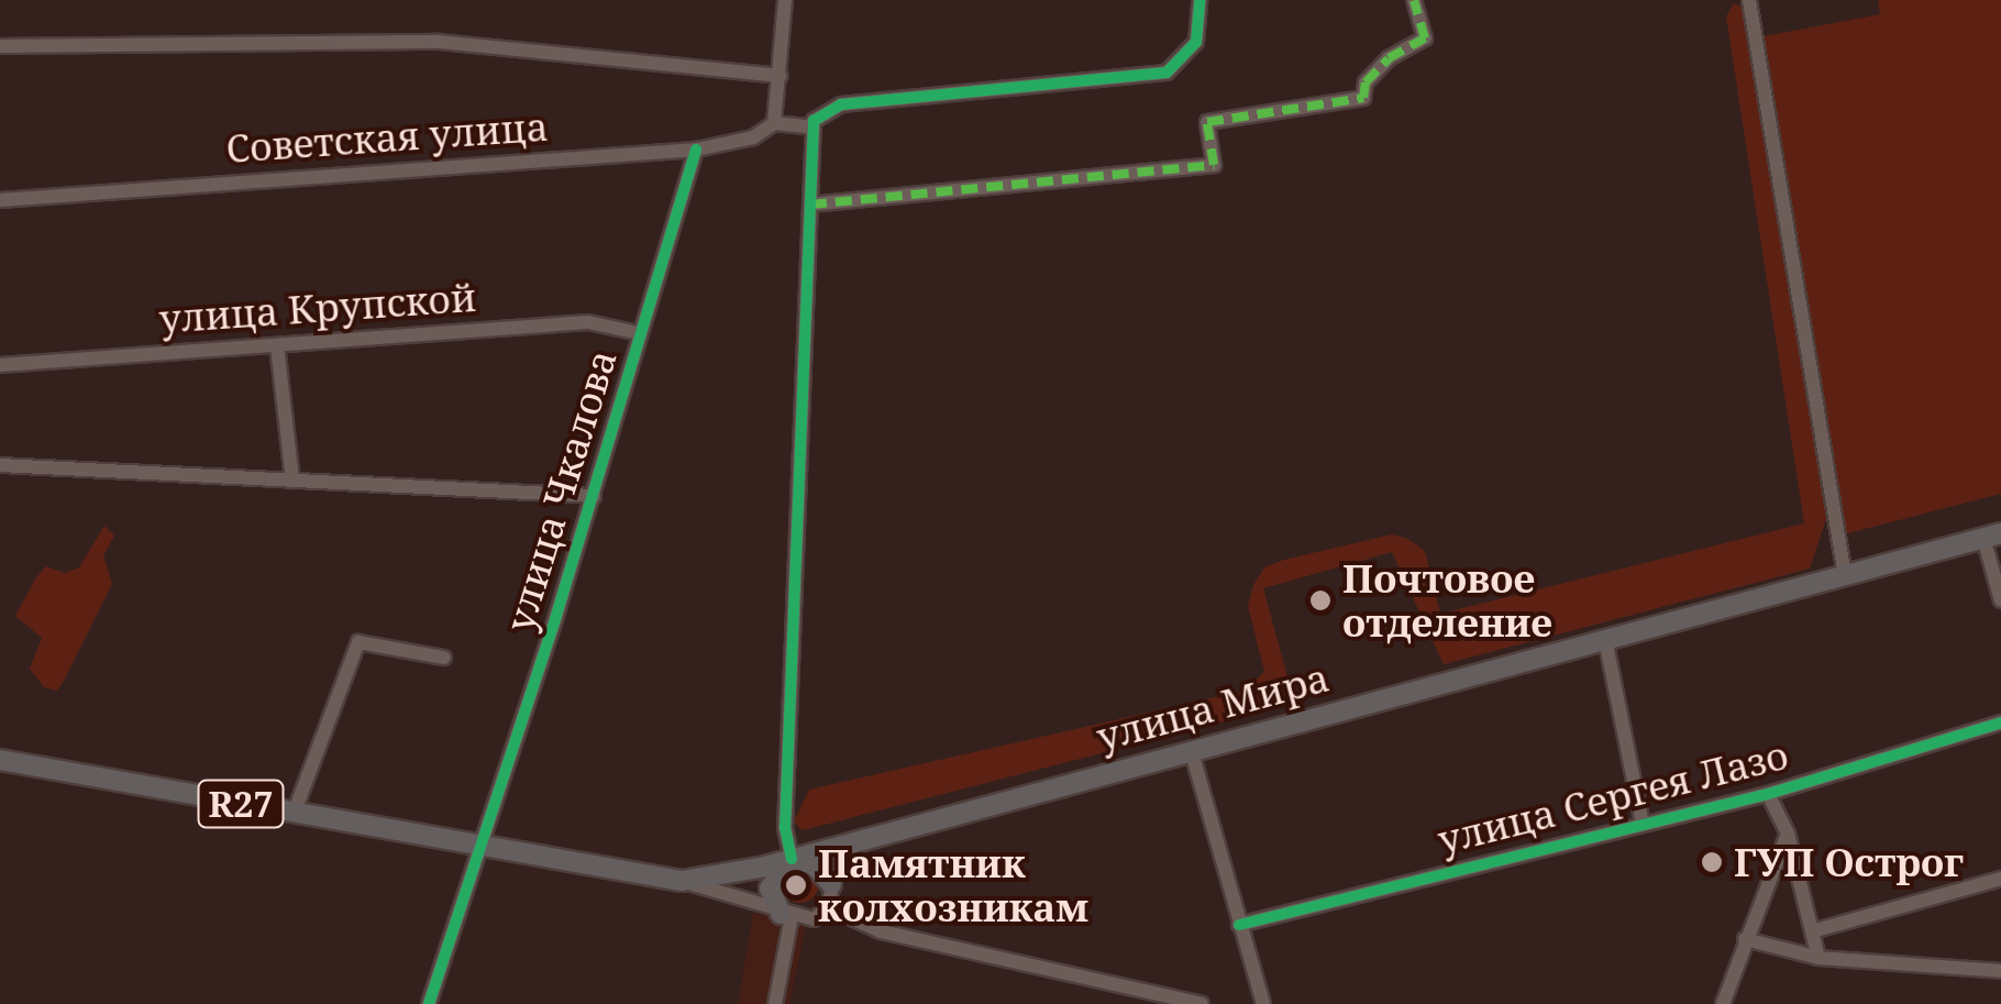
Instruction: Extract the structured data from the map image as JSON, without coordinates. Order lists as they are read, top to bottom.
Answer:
{
  "streets": {
    "main road": ["улица Мира", "R27"],
    "street": [
      "Советская улица",
      "улица Крупской",
      "улица Чкалова",
      "улица Сергея Лазо"
    ]
  },
  "crossings": [
    ["Советская улица", "улица Чкалова"],
    ["улица Крупской", "улица Чкалова"],
    ["улица Чкалова", "R27"],
    ["улица Мира", "R27"]
  ],
  "places": ["Почтовое отделение", "ГУП Острог", "Памятник колхозникам"]
}
